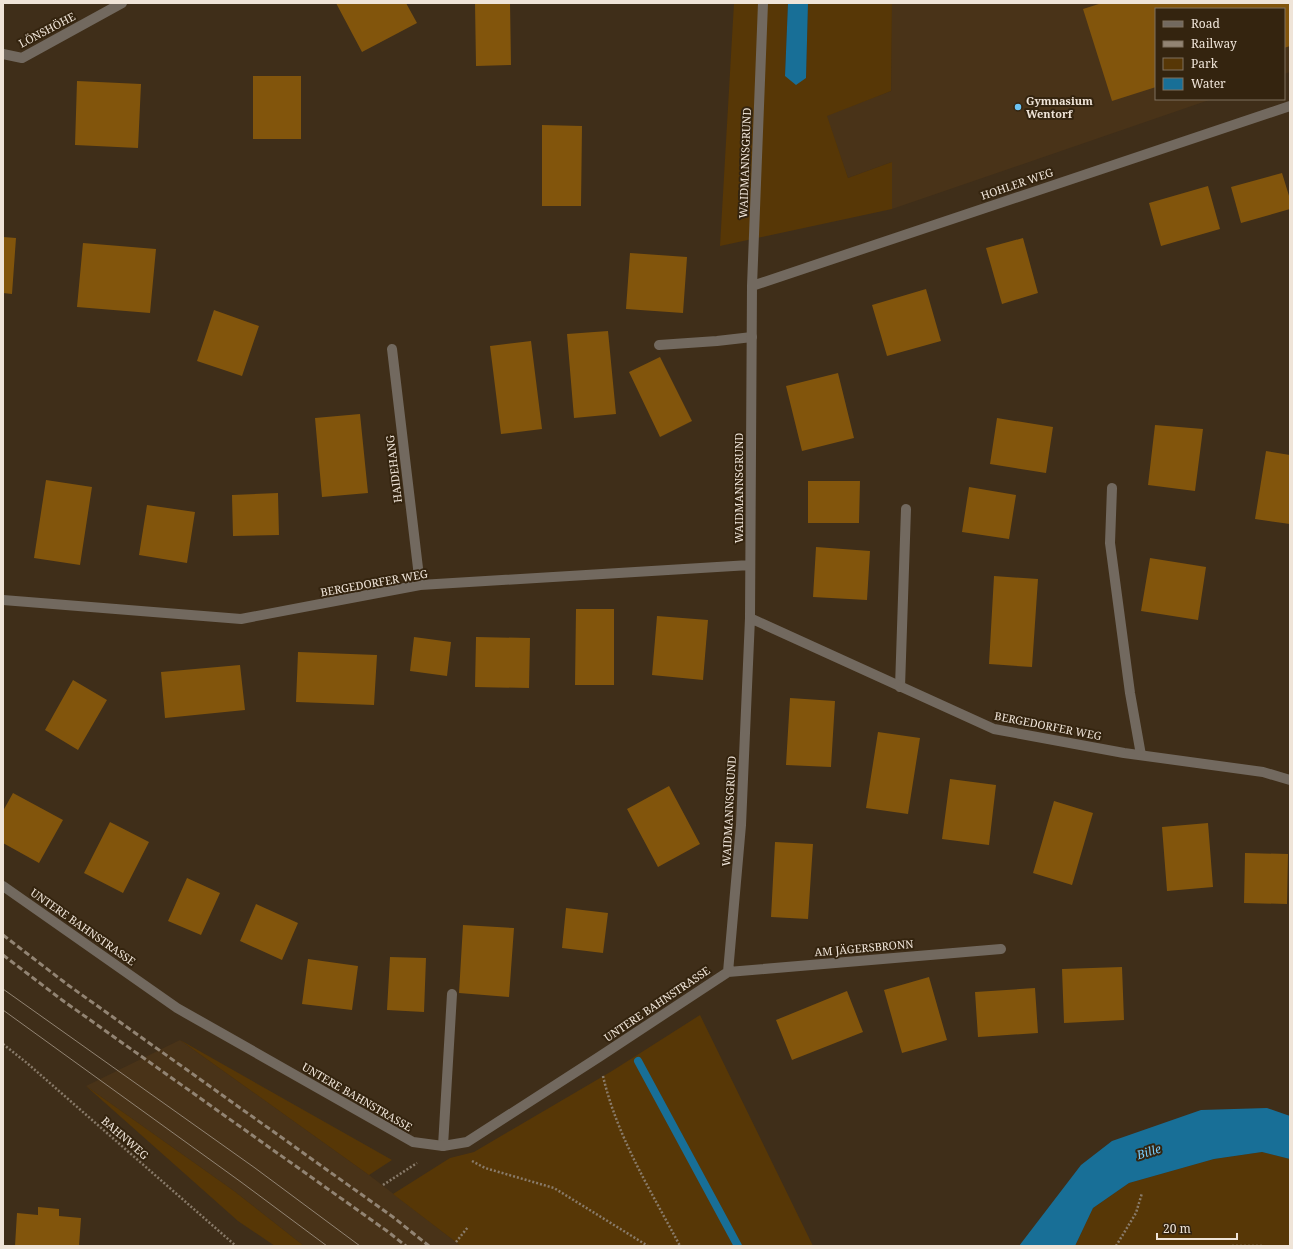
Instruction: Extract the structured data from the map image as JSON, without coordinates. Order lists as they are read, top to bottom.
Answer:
{
  "streets": {
    "street": [
      "LÖNSHÖHE",
      "WAIDMANNSGRUND",
      "HOHLER WEG",
      "HAIDEHANG",
      "BERGEDORFER WEG",
      "UNTERE BAHNSTRASSE",
      "AM JÄGERSBRONN"
    ],
    "path": ["BAHNWEG"]
  },
  "crossings": [
    ["WAIDMANNSGRUND", "HOHLER WEG"],
    ["WAIDMANNSGRUND", "BERGEDORFER WEG"],
    ["WAIDMANNSGRUND", "UNTERE BAHNSTRASSE"],
    ["WAIDMANNSGRUND", "AM JÄGERSBRONN"],
    ["HAIDEHANG", "BERGEDORFER WEG"],
    ["UNTERE BAHNSTRASSE", "AM JÄGERSBRONN"]
  ],
  "water": ["Bille"],
  "places": ["Gymnasium Wentorf"],
  "legend": [
    "Road",
    "Railway",
    "Park",
    "Water"
  ],
  "scale_bar": "20 m"
}
